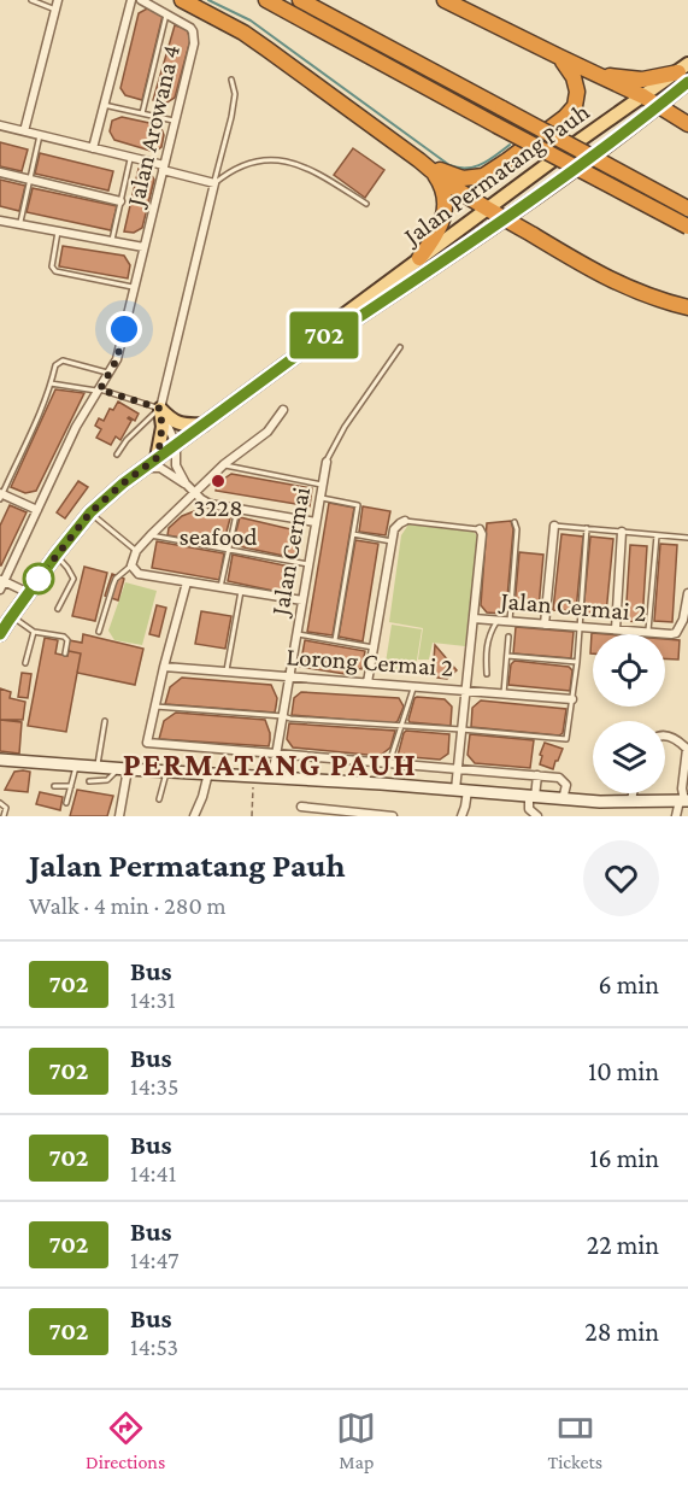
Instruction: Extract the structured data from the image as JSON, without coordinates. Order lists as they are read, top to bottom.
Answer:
{
  "streets": {
    "main road": ["Jalan Permatang Pauh"],
    "street": [
      "Jalan Arowana 4",
      "Jalan Cermai",
      "Jalan Cermai 2",
      "Lorong Cermai 2"
    ]
  },
  "crossings": [
    ["Jalan Cermai", "Lorong Cermai 2"]
  ],
  "districts": ["PERMATANG PAUH"],
  "places": ["3228 seafood"],
  "lines": ["bus line 702"],
  "page": {
    "on_map": "702",
    "heading": ["Jalan Permatang Pauh", "Walk · 4 min · 280 m"],
    "list": [
      {
        "mark": "702",
        "name": "Bus",
        "note": "14:31",
        "value": "6 min"
      },
      {
        "mark": "702",
        "name": "Bus",
        "note": "14:35",
        "value": "10 min"
      },
      {
        "mark": "702",
        "name": "Bus",
        "note": "14:41",
        "value": "16 min"
      },
      {
        "mark": "702",
        "name": "Bus",
        "note": "14:47",
        "value": "22 min"
      },
      {
        "mark": "702",
        "name": "Bus",
        "note": "14:53",
        "value": "28 min"
      }
    ],
    "tabs": ["Directions", "Map", "Tickets"]
  }
}
